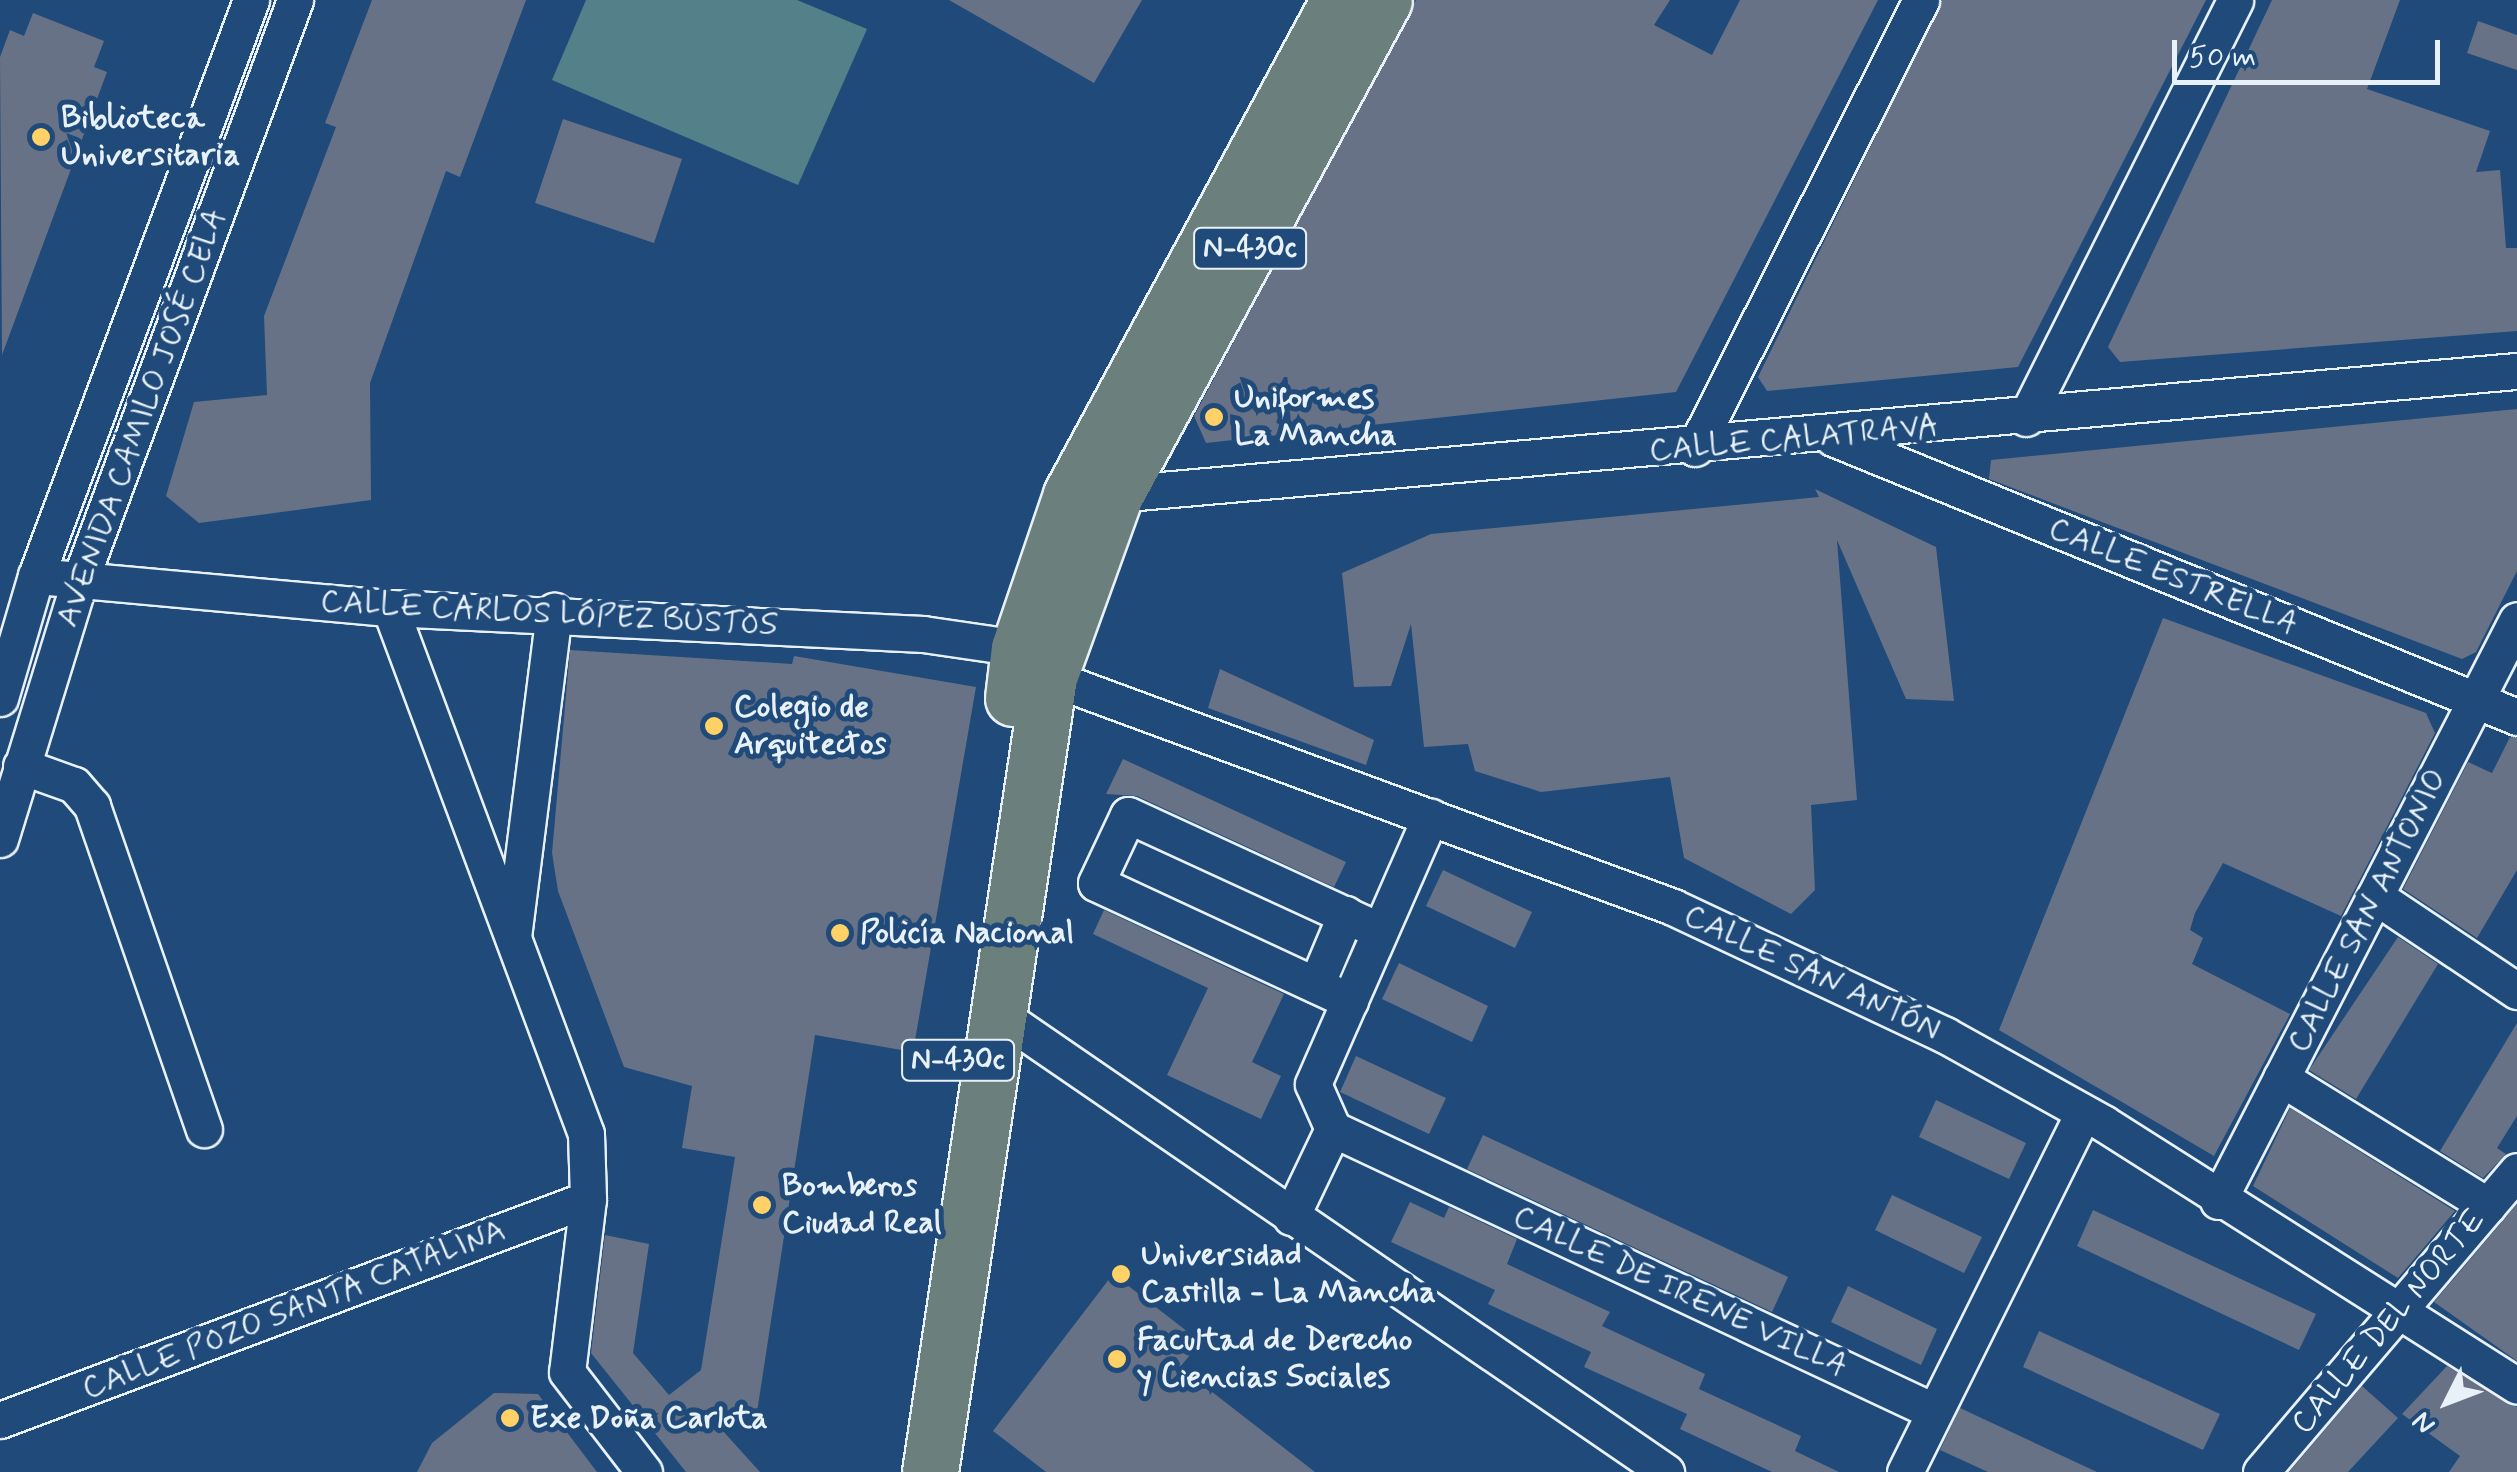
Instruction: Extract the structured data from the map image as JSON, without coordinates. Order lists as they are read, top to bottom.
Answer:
{
  "streets": {
    "highway": ["N-430c"],
    "street": [
      "AVENIDA CAMILO JOSÉ CELA",
      "CALLE CALATRAVA",
      "CALLE ESTRELLA",
      "CALLE CARLOS LÓPEZ BUSTOS",
      "CALLE SAN ANTONIO",
      "CALLE SAN ANTÓN",
      "CALLE DE IRENE VILLA",
      "CALLE POZO SANTA CATALINA",
      "CALLE DEL NORTE"
    ]
  },
  "crossings": [
    ["N-430c", "CALLE CALATRAVA"],
    ["N-430c", "CALLE CARLOS LÓPEZ BUSTOS"],
    ["N-430c", "CALLE SAN ANTÓN"],
    ["AVENIDA CAMILO JOSÉ CELA", "CALLE CARLOS LÓPEZ BUSTOS"],
    ["CALLE CALATRAVA", "CALLE ESTRELLA"],
    ["CALLE ESTRELLA", "CALLE SAN ANTONIO"],
    ["CALLE CARLOS LÓPEZ BUSTOS", "CALLE SAN ANTÓN"],
    ["CALLE SAN ANTONIO", "CALLE SAN ANTÓN"],
    ["CALLE SAN ANTÓN", "CALLE DEL NORTE"]
  ],
  "places": [
    "Biblioteca Universitaria",
    "Uniformes La Mancha",
    "Colegio de Arquitectos",
    "Policía Nacional",
    "Bomberos Ciudad Real",
    "Universidad Castilla - La Mancha",
    "Facultad de Derecho y Ciencias Sociales",
    "Exe Doña Carlota"
  ],
  "scale_bar": "50 m",
  "north": "bottom left"
}
